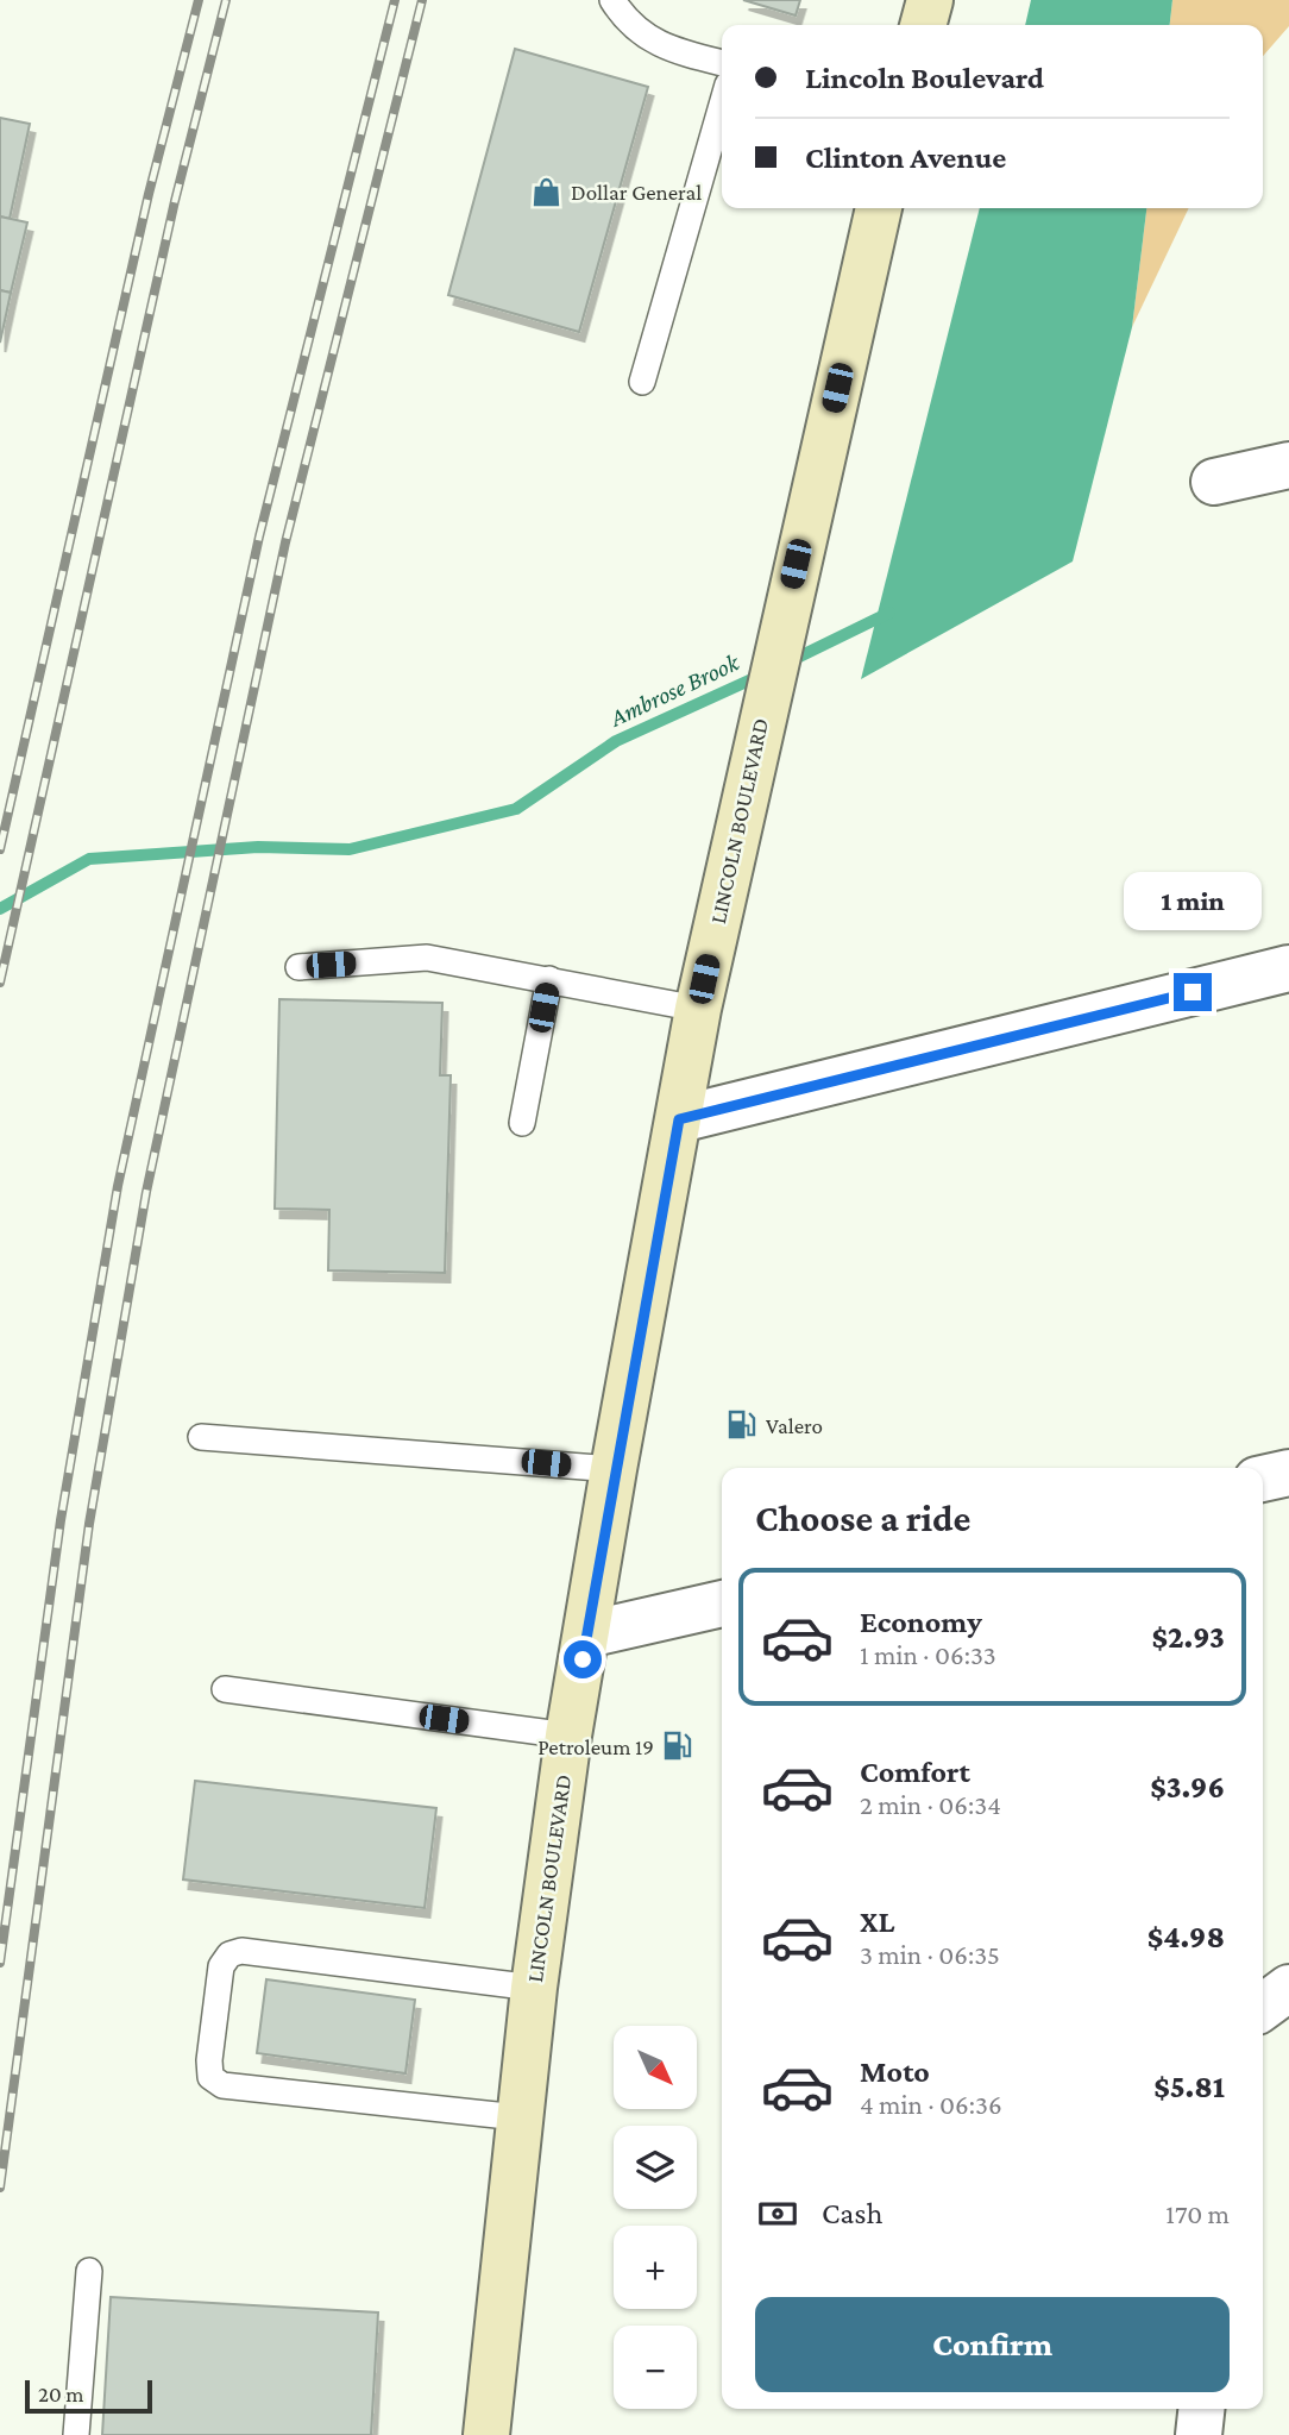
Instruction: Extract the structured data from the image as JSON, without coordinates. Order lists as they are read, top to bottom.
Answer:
{
  "streets": {
    "main road": ["LINCOLN BOULEVARD"]
  },
  "water": ["Ambrose Brook"],
  "places": {
    "shop": ["Dollar General"],
    "fuel station": ["Valero", "Petroleum 19"]
  },
  "scale_bar": "20 m",
  "north": "bottom right",
  "page": {
    "banner": ["Lincoln Boulevard", "Clinton Avenue"],
    "bubble": "1 min",
    "heading": "Choose a ride",
    "list": [
      {
        "name": "Economy",
        "note": "1 min · 06:33",
        "value": "$2.93"
      },
      {
        "name": "Comfort",
        "note": "2 min · 06:34",
        "value": "$3.96"
      },
      {
        "name": "XL",
        "note": "3 min · 06:35",
        "value": "$4.98"
      },
      {
        "name": "Moto",
        "note": "4 min · 06:36",
        "value": "$5.81"
      }
    ],
    "map_buttons": ["+", "−"],
    "pay": ["Cash", "170 m"],
    "buttons": "Confirm",
    "scale": "20 m"
  }
}
